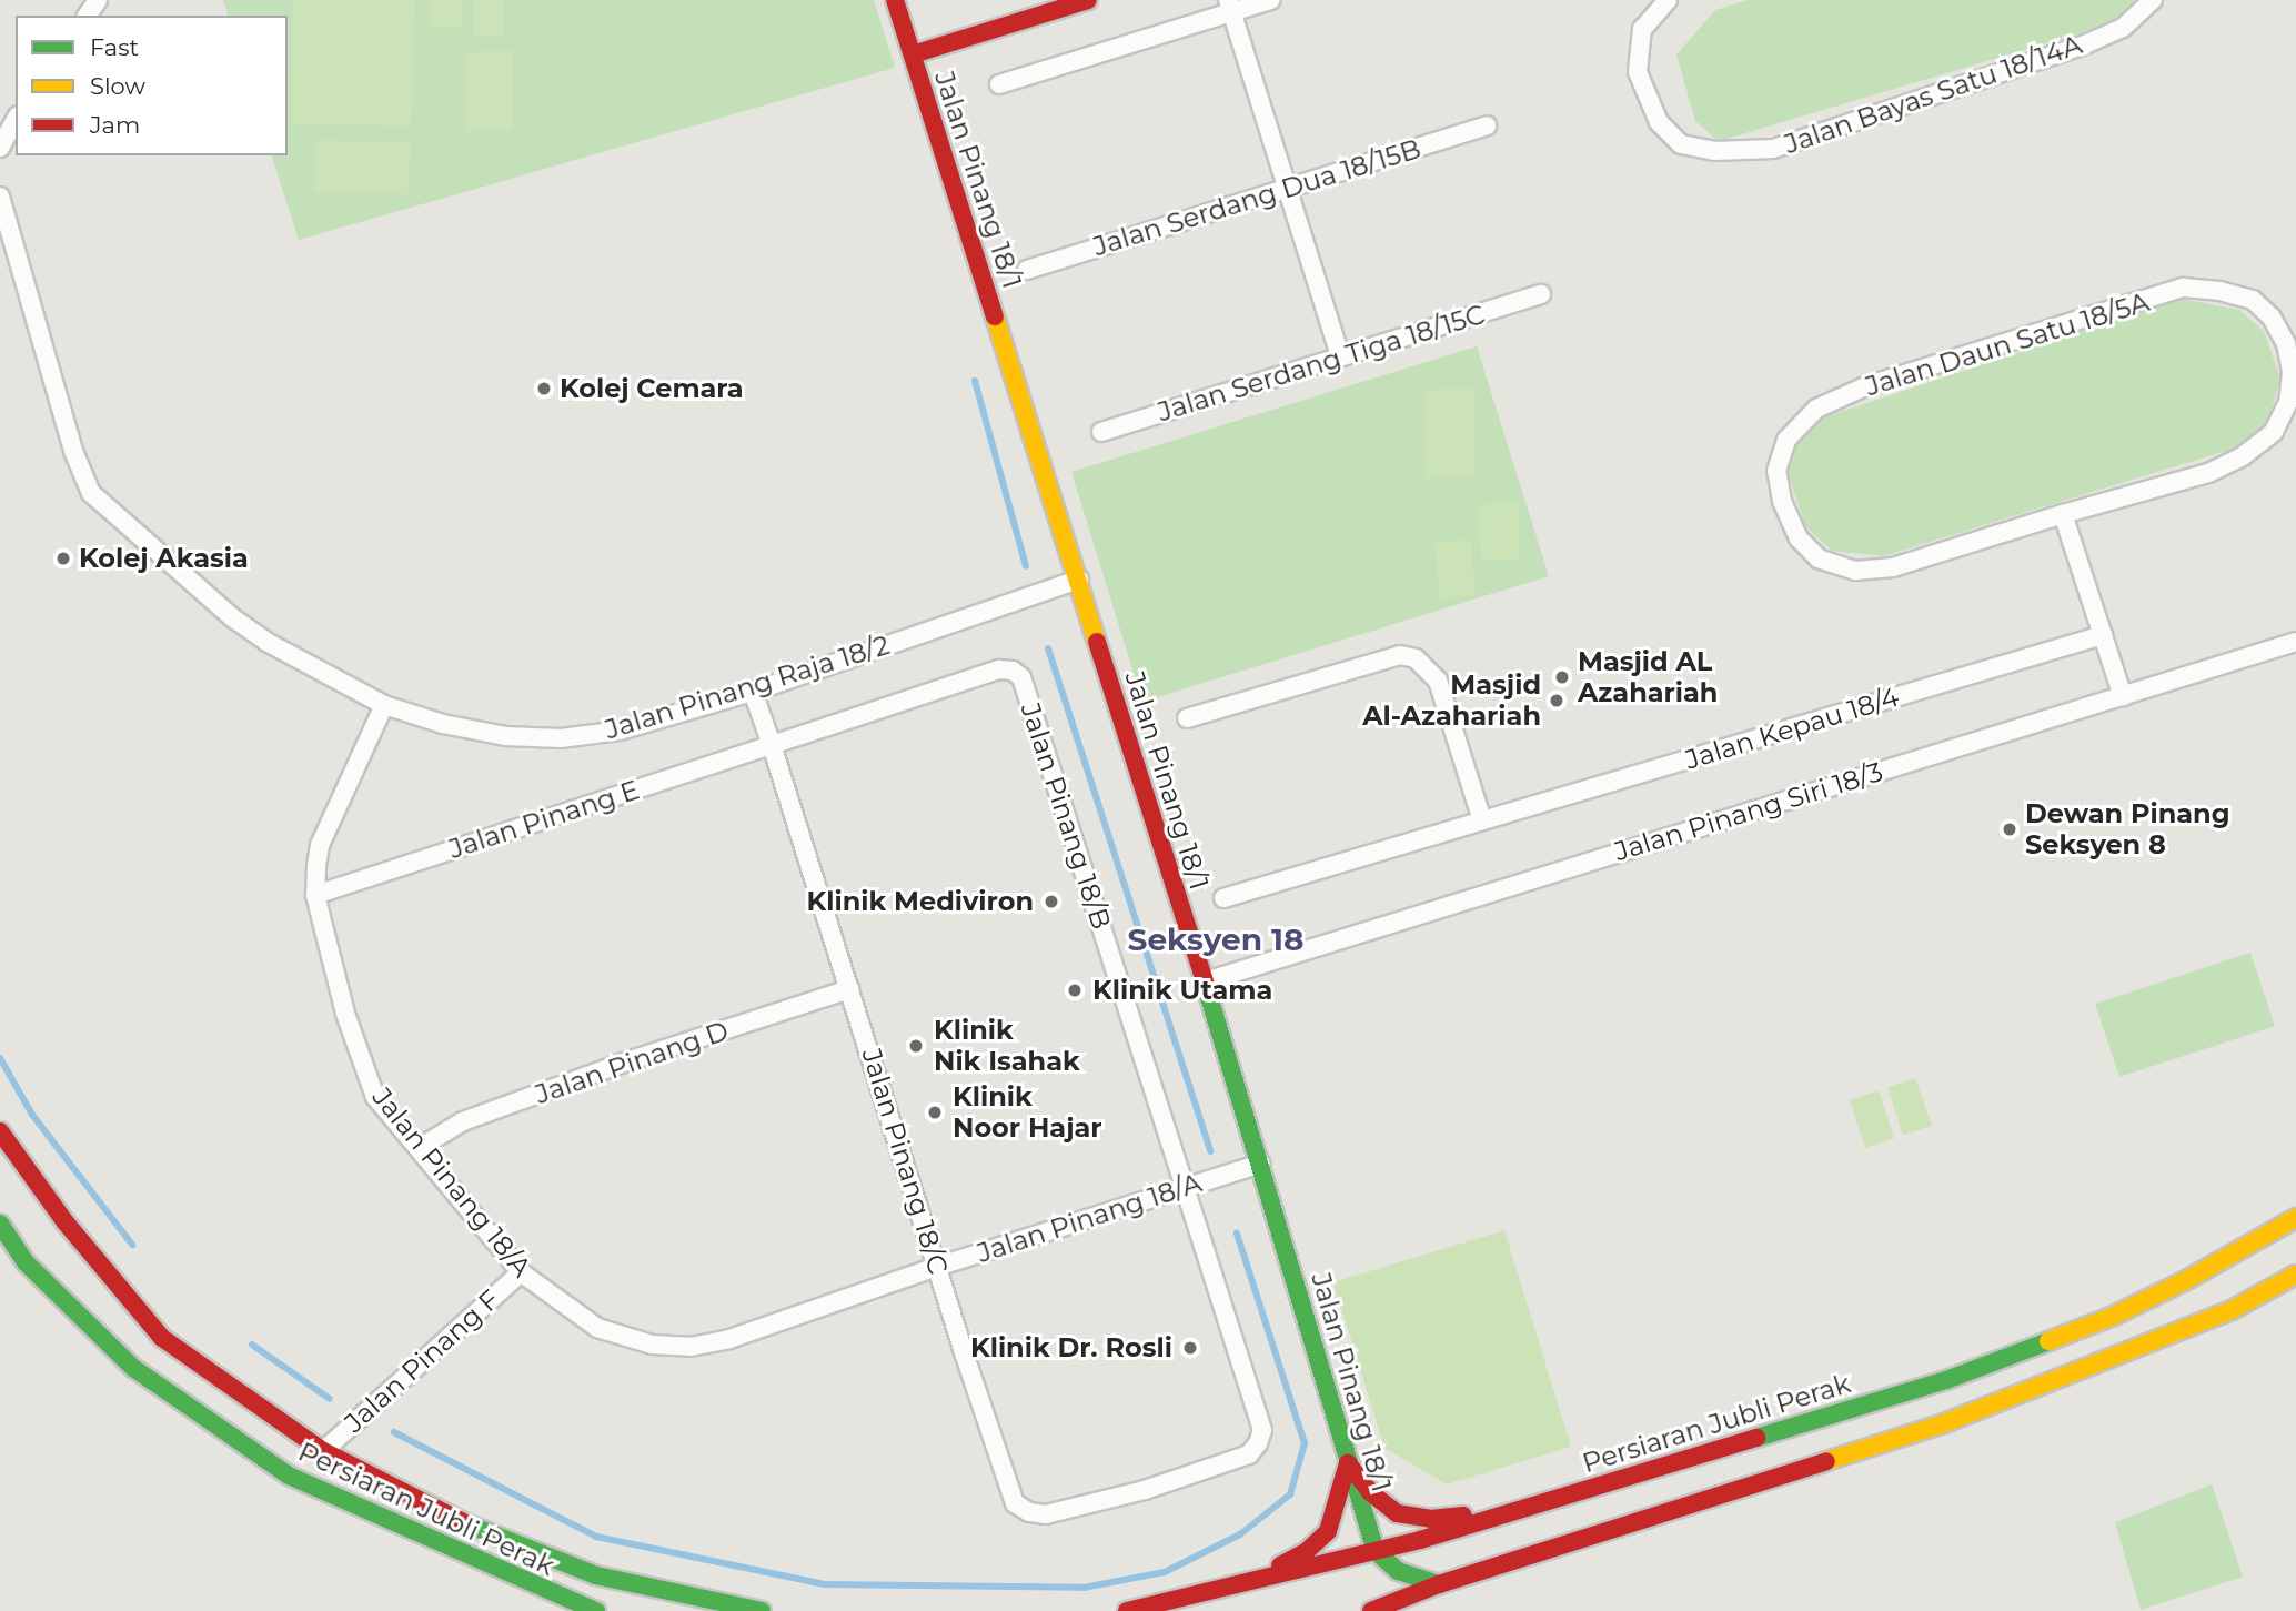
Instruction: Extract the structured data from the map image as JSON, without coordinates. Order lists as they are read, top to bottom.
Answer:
{
  "streets": {
    "main road": ["Jalan Pinang 18/1", "Persiaran Jubli Perak"],
    "street": [
      "Jalan Bayas Satu 18/14A",
      "Jalan Serdang Dua 18/15B",
      "Jalan Daun Satu 18/5A",
      "Jalan Serdang Tiga 18/15C",
      "Jalan Pinang Raja 18/2",
      "Jalan Kepau 18/4",
      "Jalan Pinang Siri 18/3",
      "Jalan Pinang 18/B",
      "Jalan Pinang E",
      "Jalan Pinang D",
      "Jalan Pinang 18/C",
      "Jalan Pinang 18/A",
      "Jalan Pinang F"
    ]
  },
  "crossings": [
    ["Jalan Pinang 18/1", "Jalan Pinang Raja 18/2"],
    ["Jalan Pinang 18/1", "Jalan Pinang Siri 18/3"],
    ["Jalan Pinang 18/1", "Jalan Pinang 18/A"],
    ["Jalan Pinang 18/1", "Persiaran Jubli Perak"],
    ["Jalan Pinang Raja 18/2", "Jalan Pinang 18/C"],
    ["Jalan Pinang Raja 18/2", "Jalan Pinang 18/A"],
    ["Jalan Pinang 18/B", "Jalan Pinang E"],
    ["Jalan Pinang 18/B", "Jalan Pinang 18/C"],
    ["Jalan Pinang 18/B", "Jalan Pinang 18/A"],
    ["Jalan Pinang E", "Jalan Pinang 18/C"],
    ["Jalan Pinang E", "Jalan Pinang 18/A"],
    ["Jalan Pinang D", "Jalan Pinang 18/C"],
    ["Jalan Pinang D", "Jalan Pinang 18/A"],
    ["Jalan Pinang 18/C", "Jalan Pinang 18/A"],
    ["Jalan Pinang 18/A", "Jalan Pinang F"],
    ["Jalan Pinang F", "Persiaran Jubli Perak"]
  ],
  "districts": ["Seksyen 18"],
  "places": [
    "Kolej Cemara",
    "Kolej Akasia",
    "Masjid AL Azahariah",
    "Masjid Al-Azahariah",
    "Dewan Pinang Seksyen 8",
    "Klinik Mediviron",
    "Klinik Utama",
    "Klinik Nik Isahak",
    "Klinik Noor Hajar",
    "Klinik Dr. Rosli"
  ],
  "legend": ["Fast", "Slow", "Jam"]
}
